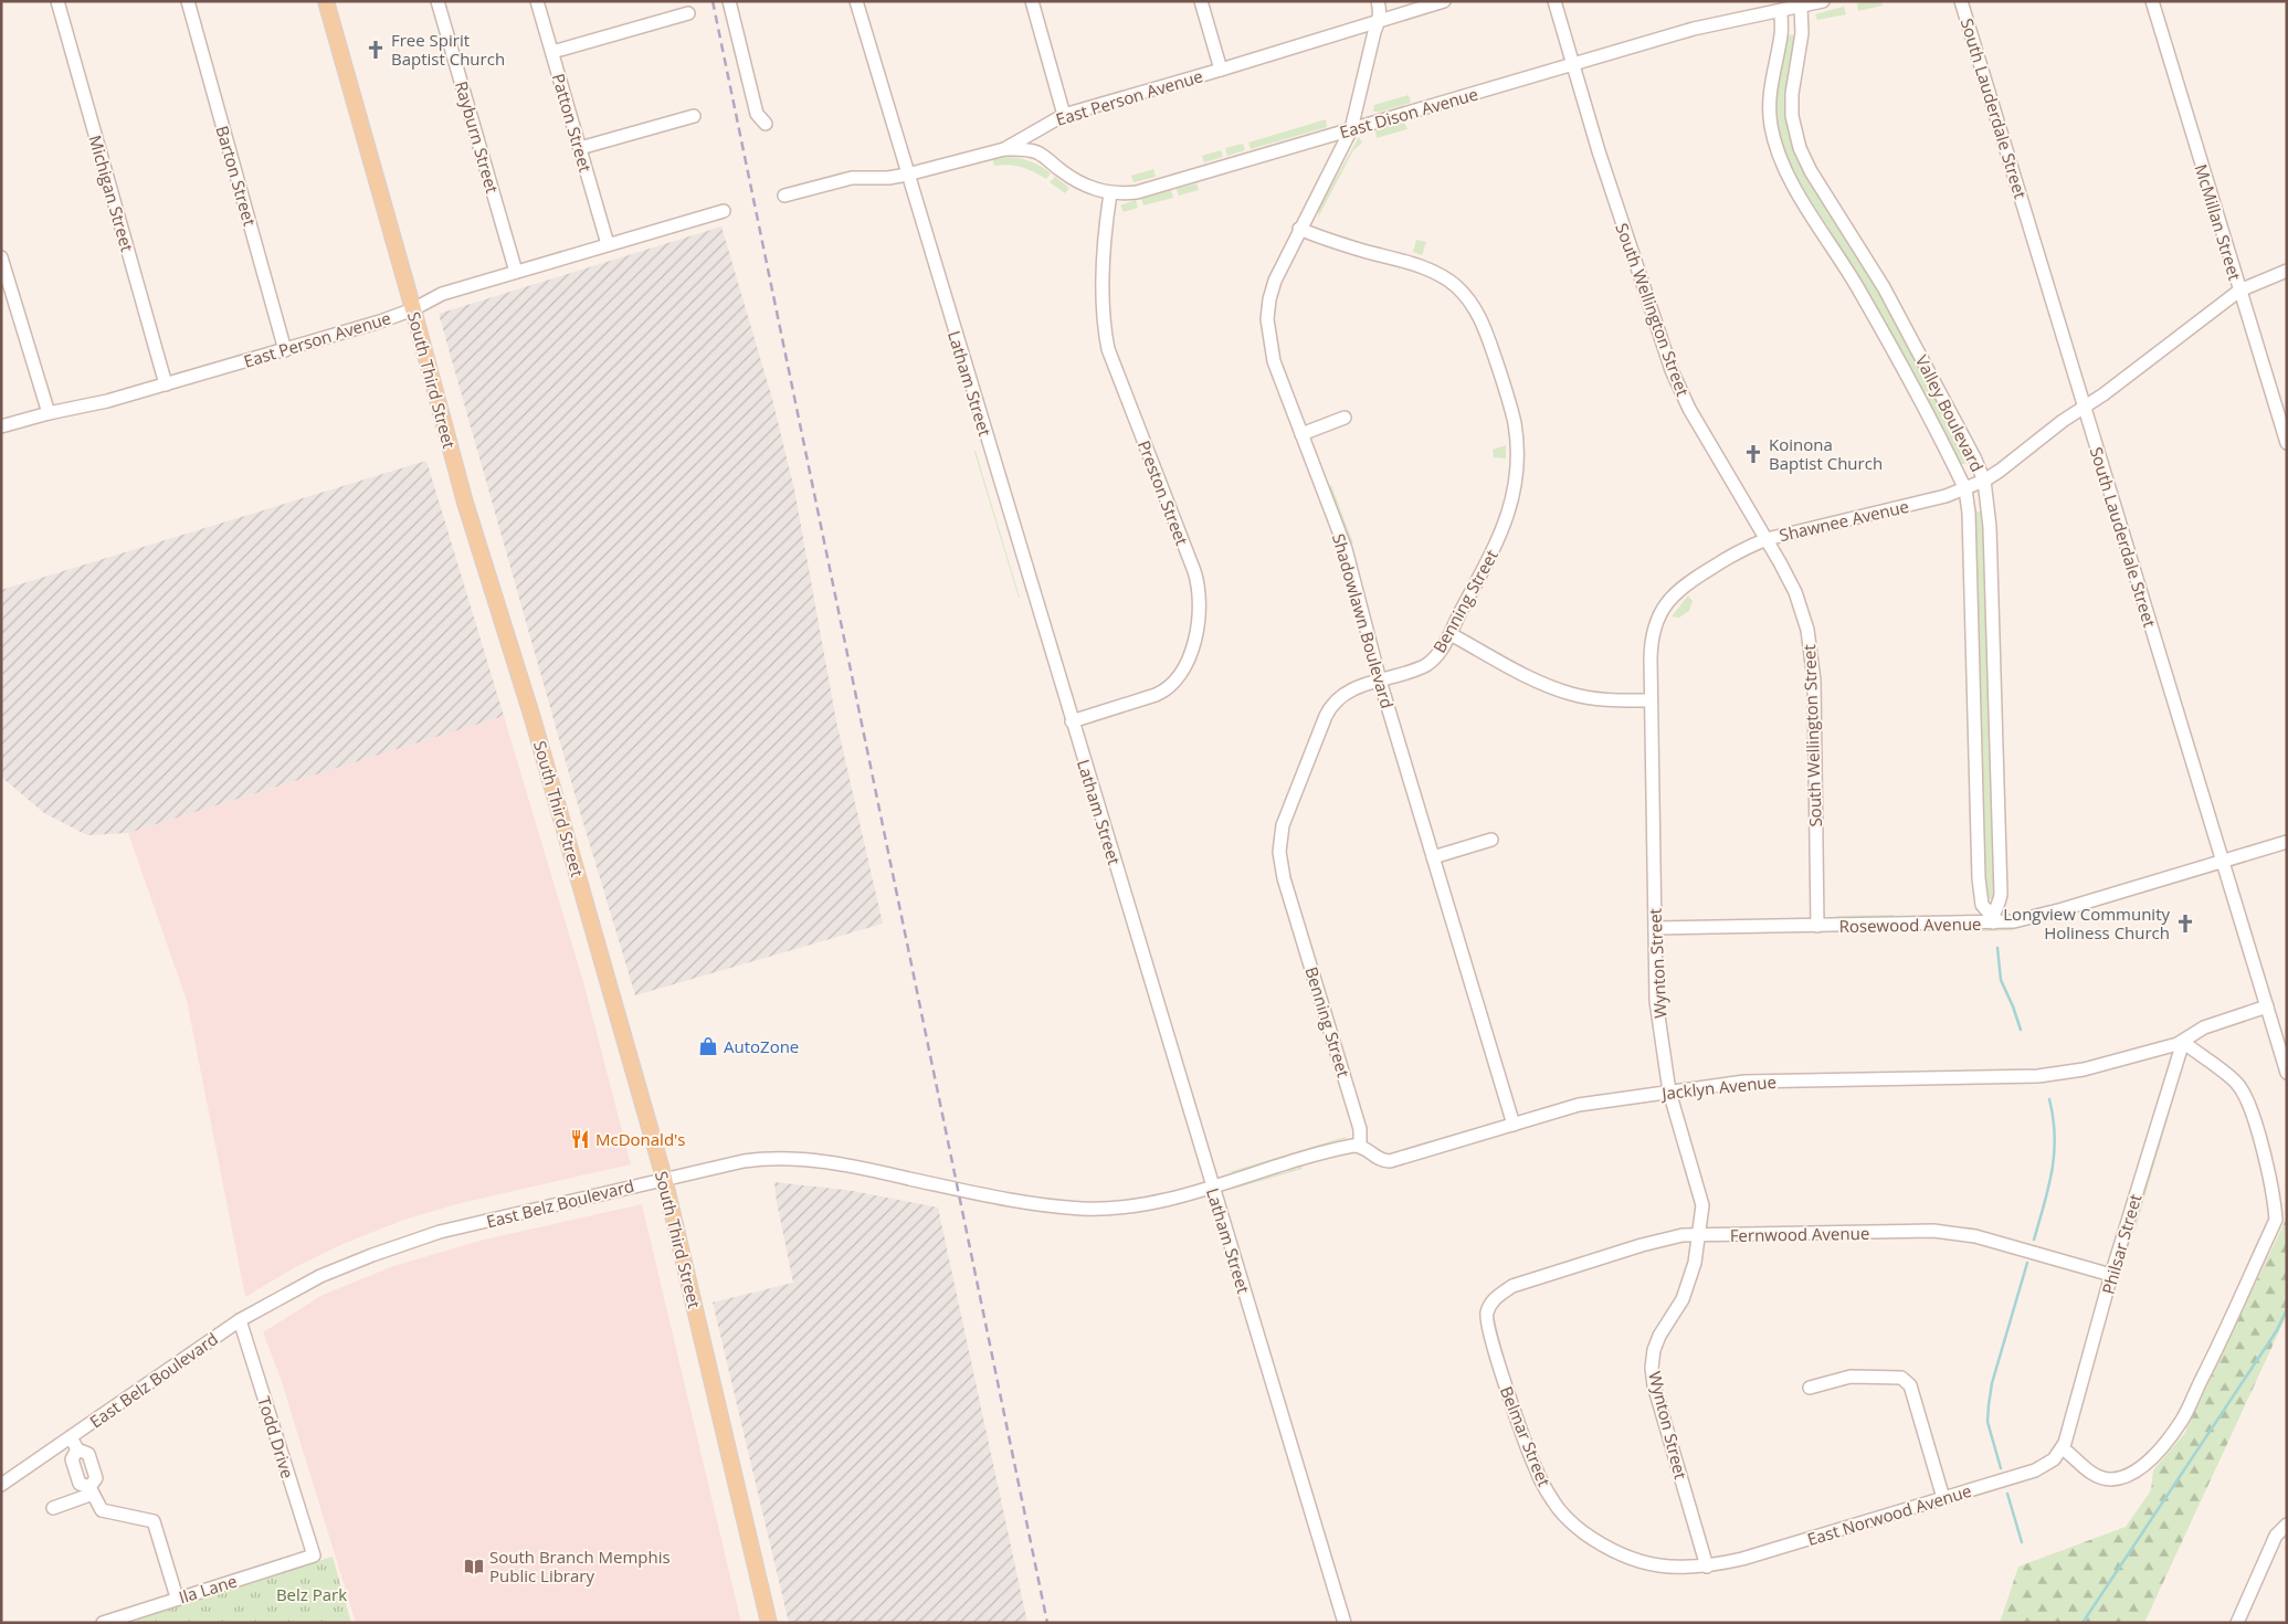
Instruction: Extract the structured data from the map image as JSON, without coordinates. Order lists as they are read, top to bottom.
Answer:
{
  "streets": {
    "main road": ["South Third Street"],
    "street": [
      "East Person Avenue",
      "South Lauderdale Street",
      "East Dison Avenue",
      "Patton Street",
      "Rayburn Street",
      "Barton Street",
      "Michigan Street",
      "McMillan Street",
      "South Wellington Street",
      "Latham Street",
      "Valley Boulevard",
      "Preston Street",
      "Shawnee Avenue",
      "Benning Street",
      "Shadowlawn Boulevard",
      "Rosewood Avenue",
      "Wynton Street",
      "Jacklyn Avenue",
      "East Belz Boulevard",
      "Fernwood Avenue",
      "Philsar Street",
      "Belmar Street",
      "Todd Drive",
      "East Norwood Avenue",
      "Ila Lane"
    ]
  },
  "crossings": [
    ["East Person Avenue", "East Dison Avenue"],
    ["East Person Avenue", "Patton Street"],
    ["East Person Avenue", "Rayburn Street"],
    ["East Person Avenue", "Barton Street"],
    ["East Person Avenue", "Michigan Street"],
    ["East Person Avenue", "South Third Street"],
    ["East Person Avenue", "Latham Street"],
    ["East Person Avenue", "Shadowlawn Boulevard"],
    ["South Lauderdale Street", "Shawnee Avenue"],
    ["South Lauderdale Street", "Rosewood Avenue"],
    ["South Lauderdale Street", "Jacklyn Avenue"],
    ["East Dison Avenue", "South Wellington Street"],
    ["East Dison Avenue", "Valley Boulevard"],
    ["East Dison Avenue", "Preston Street"],
    ["East Dison Avenue", "Shadowlawn Boulevard"],
    ["McMillan Street", "Shawnee Avenue"],
    ["South Wellington Street", "Shawnee Avenue"],
    ["South Wellington Street", "Rosewood Avenue"],
    ["South Third Street", "East Belz Boulevard"],
    ["Latham Street", "Preston Street"],
    ["Latham Street", "East Belz Boulevard"],
    ["Valley Boulevard", "Shawnee Avenue"],
    ["Valley Boulevard", "Rosewood Avenue"],
    ["Shawnee Avenue", "Wynton Street"],
    ["Benning Street", "Shadowlawn Boulevard"],
    ["Benning Street", "Jacklyn Avenue"],
    ["Shadowlawn Boulevard", "Jacklyn Avenue"],
    ["Rosewood Avenue", "Wynton Street"],
    ["Wynton Street", "Jacklyn Avenue"],
    ["Wynton Street", "Fernwood Avenue"],
    ["Wynton Street", "Belmar Street"],
    ["Wynton Street", "East Norwood Avenue"],
    ["Jacklyn Avenue", "Philsar Street"],
    ["East Belz Boulevard", "Todd Drive"],
    ["Fernwood Avenue", "Philsar Street"],
    ["Fernwood Avenue", "Belmar Street"],
    ["Philsar Street", "East Norwood Avenue"],
    ["Belmar Street", "East Norwood Avenue"],
    ["Todd Drive", "Ila Lane"]
  ],
  "parks": ["Belz Park"],
  "places": {
    "church": ["Free Spirit Baptist Church", "Koinona Baptist Church", "Longview Community Holiness Church"],
    "shop": ["AutoZone"],
    "restaurant": ["McDonald's"],
    "library": ["South Branch Memphis Public Library"]
  }
}
